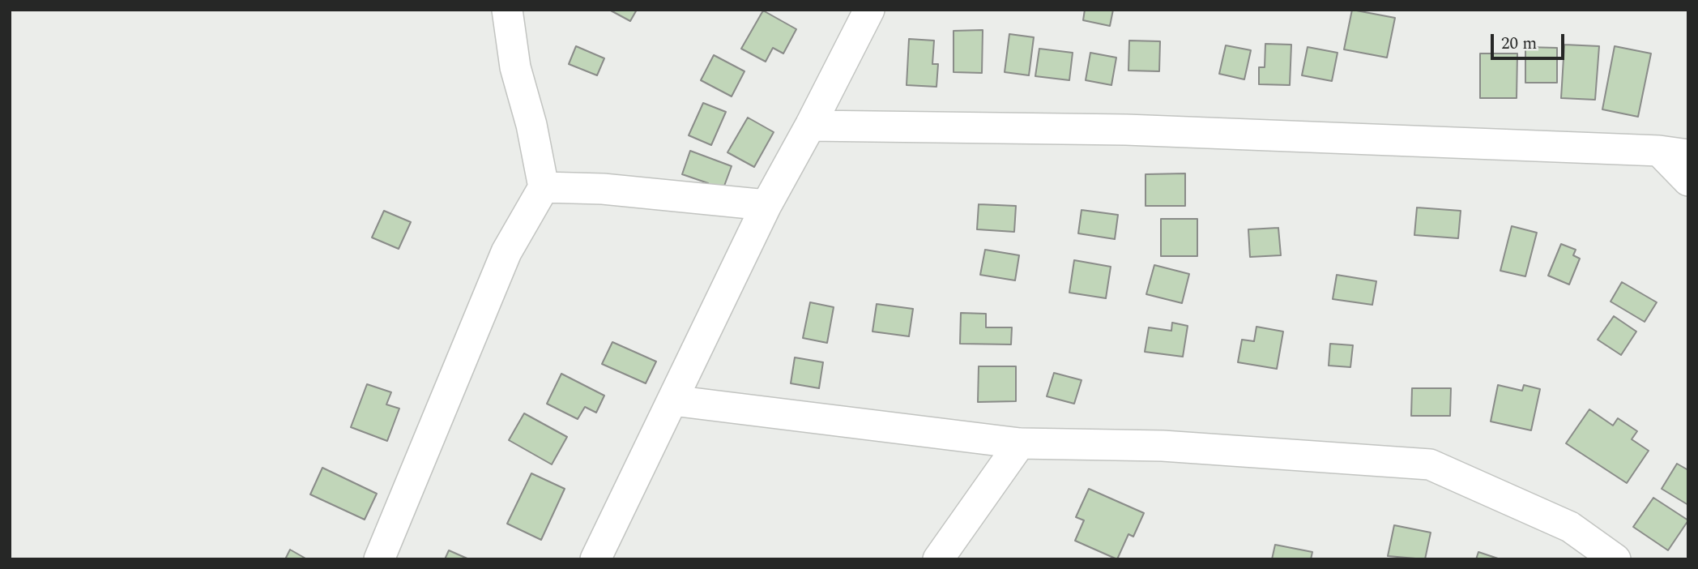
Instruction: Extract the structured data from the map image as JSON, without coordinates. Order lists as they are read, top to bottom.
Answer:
{
  "scale_bar": "20 m"
}
